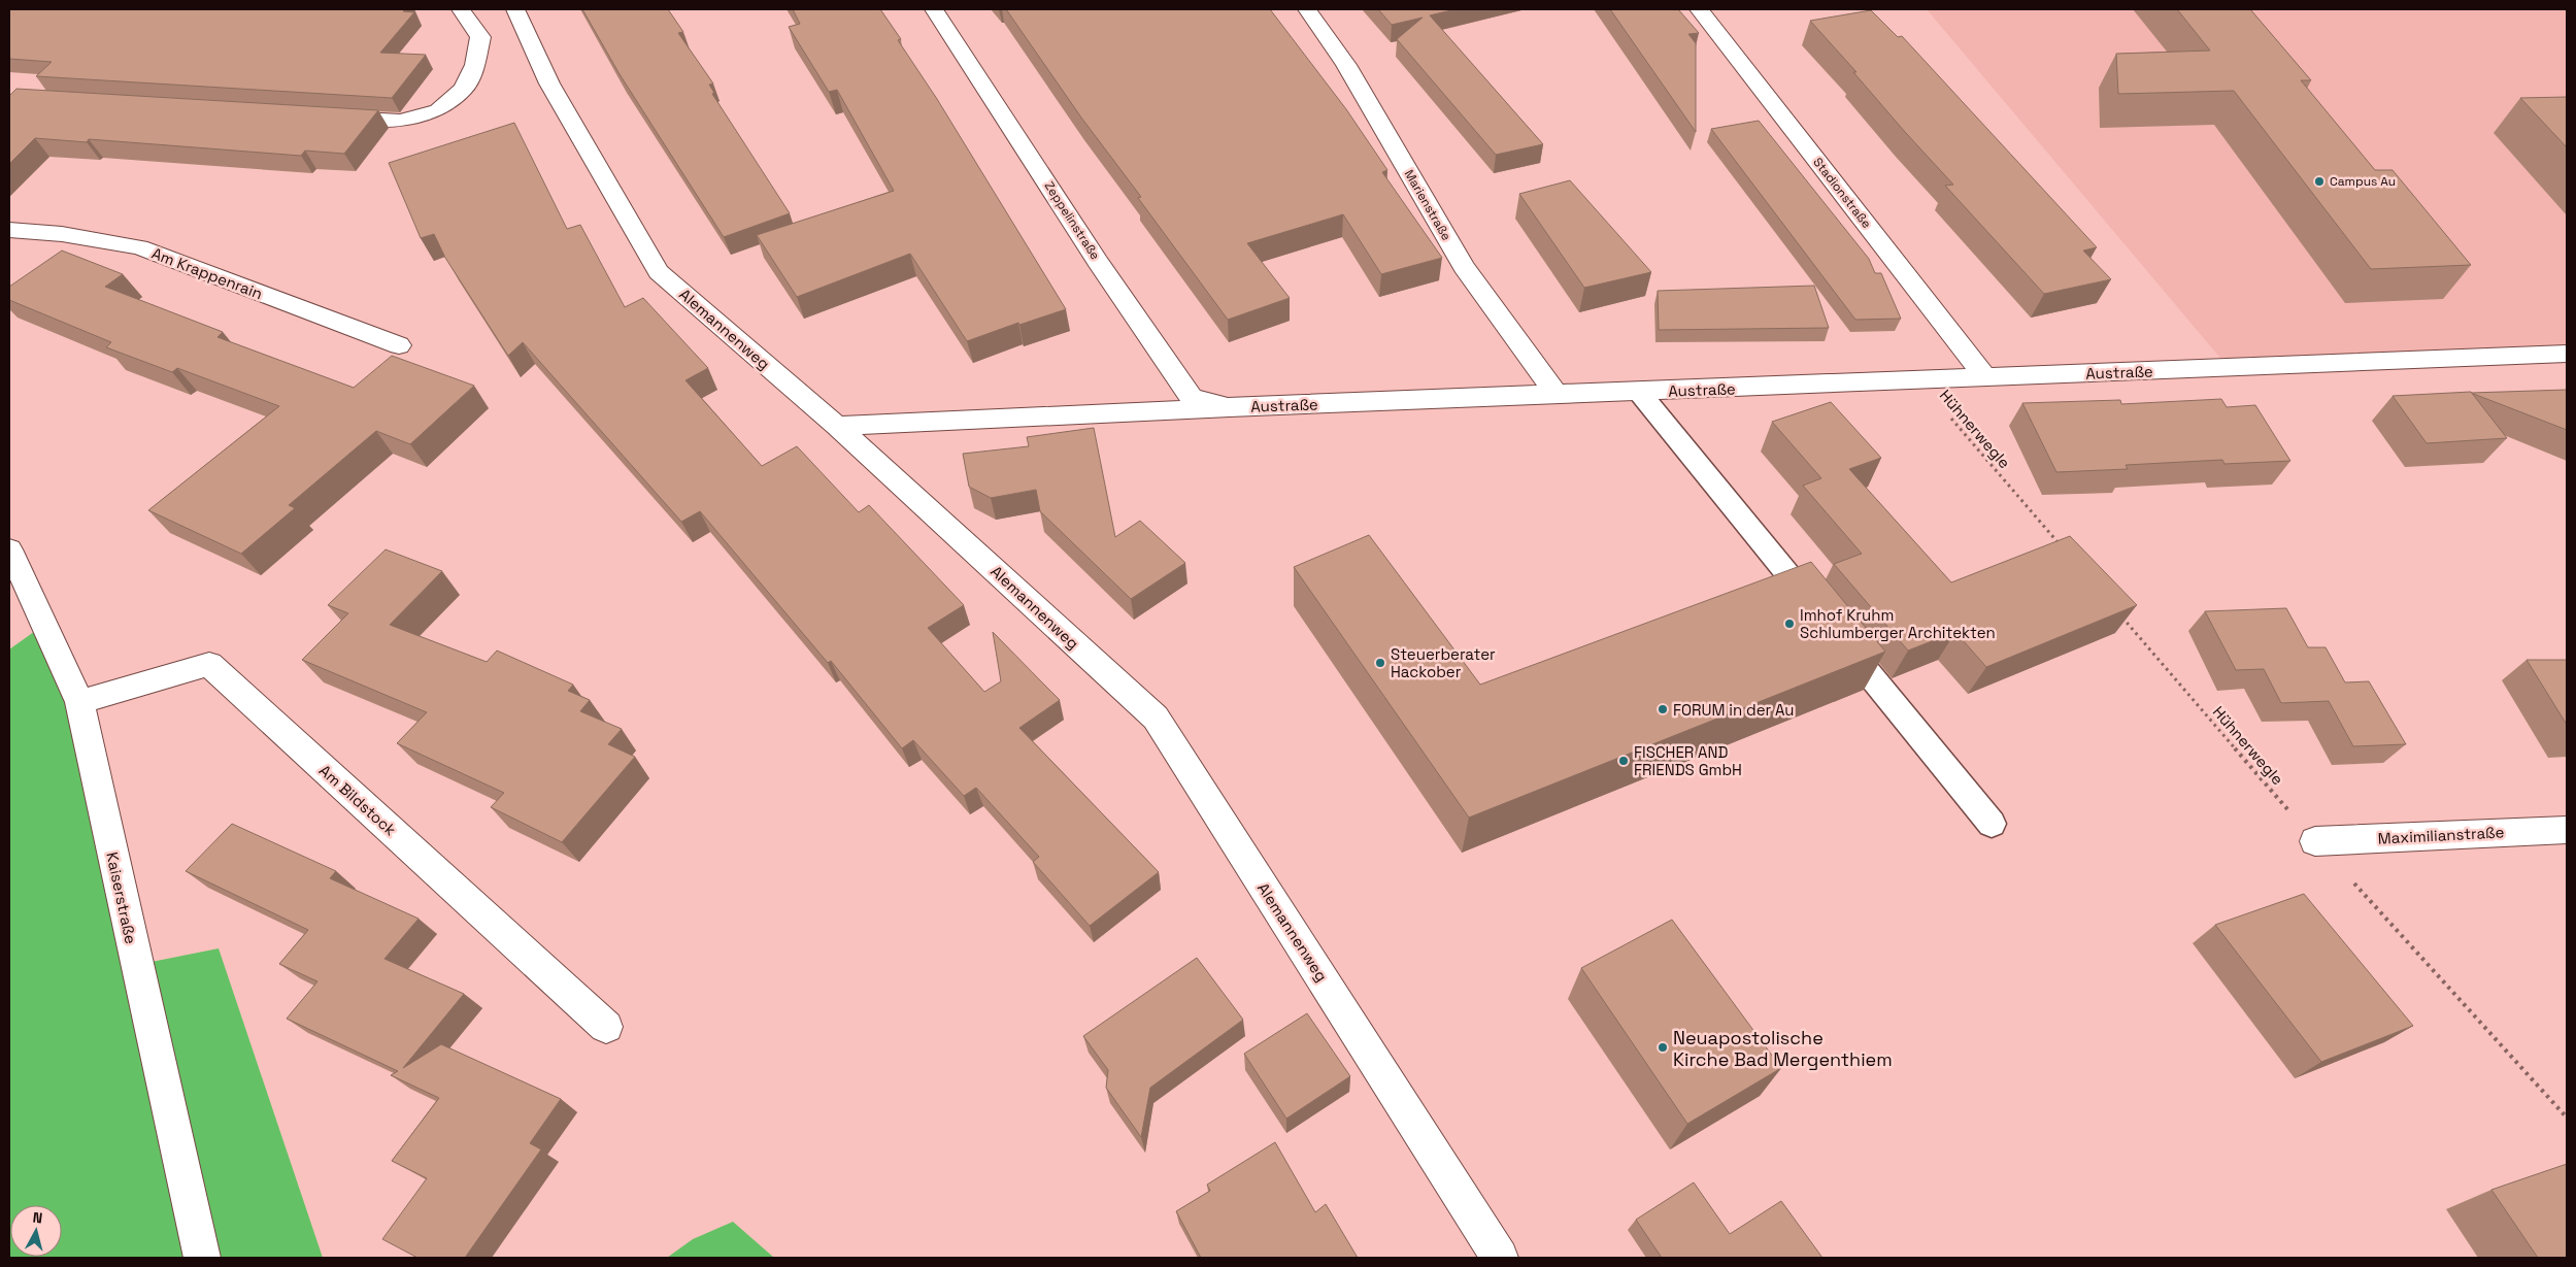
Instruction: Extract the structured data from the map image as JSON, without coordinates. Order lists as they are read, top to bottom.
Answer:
{
  "streets": {
    "street": [
      "Stadionstraße",
      "Marienstraße",
      "Zeppelinstraße",
      "Am Krappenrain",
      "Alemannenweg",
      "Austraße",
      "Am Bildstock",
      "Maximilianstraße",
      "Kaiserstraße"
    ],
    "path": ["Hühnerwegle"]
  },
  "crossings": [
    ["Stadionstraße", "Austraße"],
    ["Marienstraße", "Austraße"],
    ["Zeppelinstraße", "Austraße"],
    ["Alemannenweg", "Austraße"],
    ["Austraße", "Hühnerwegle"],
    ["Hühnerwegle", "Maximilianstraße"],
    ["Am Bildstock", "Kaiserstraße"]
  ],
  "places": [
    "Campus Au",
    "Imhof Kruhm Schlumberger Architekten",
    "Steuerberater Hackober",
    "FORUM in der Au",
    "FISCHER AND FRIENDS GmbH",
    "Neuapostolische Kirche Bad Mergenthiem"
  ],
  "north": "top"
}
